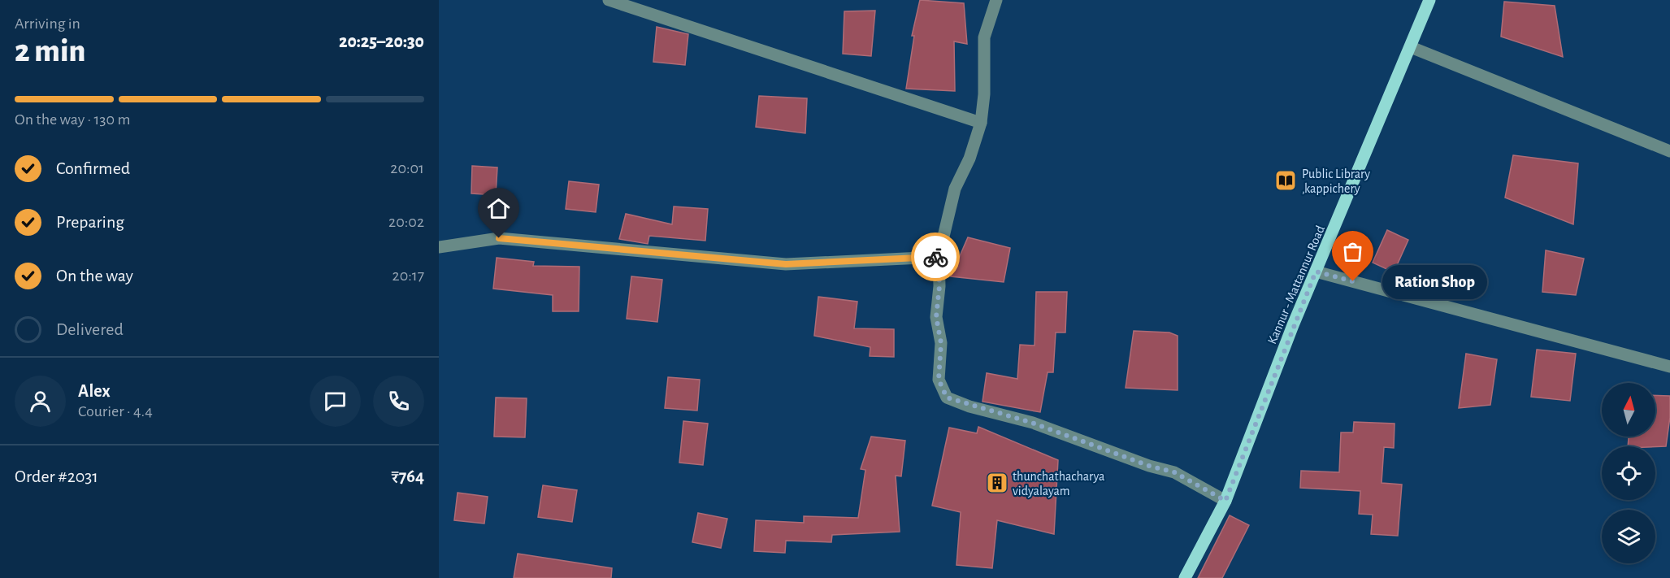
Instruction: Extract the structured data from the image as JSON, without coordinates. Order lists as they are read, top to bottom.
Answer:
{
  "streets": {
    "main road": ["Kannur - Mattannur Road"]
  },
  "places": {
    "library": ["Public Library ,kappichery"],
    "other": ["Ration Shop"],
    "building": ["thunchathacharya vidyalayam"]
  },
  "north": "top",
  "page": {
    "heading": ["2 min", "Arriving in", "20:25–20:30"],
    "panel": [
      "Alex",
      "Courier · 4.4",
      "Order #2031",
      "₹764"
    ],
    "bar": "On the way · 130 m",
    "list": [
      ["Confirmed", "20:01"],
      ["Preparing", "20:02"],
      ["On the way", "20:17"],
      "Delivered"
    ],
    "bubble": "Ration Shop"
  }
}
